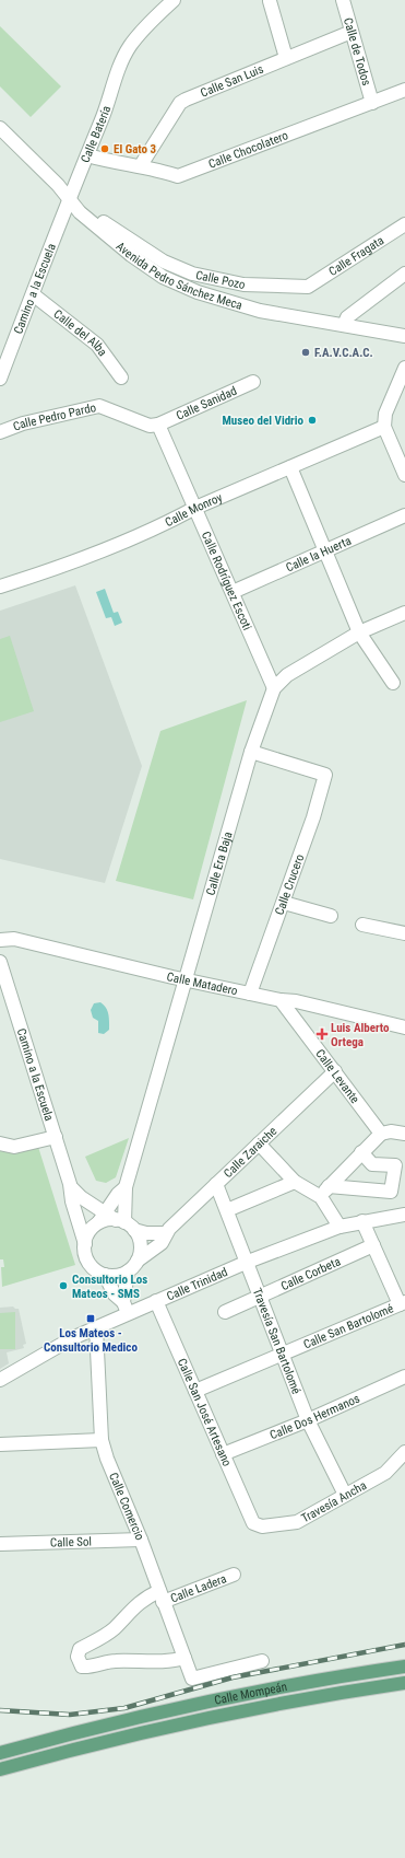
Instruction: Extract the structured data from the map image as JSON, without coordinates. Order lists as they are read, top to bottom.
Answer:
{
  "streets": {
    "main road": ["Calle Mompeán"],
    "street": [
      "Calle de Todos",
      "Calle San Luis",
      "Calle Batería",
      "Calle Chocolatero",
      "Calle Fragata",
      "Avenida Pedro Sánchez Meca",
      "Calle Pozo",
      "Camino a la Escuela",
      "Calle del Alba",
      "Calle Sanidad",
      "Calle Pedro Pardo",
      "Calle Monroy",
      "Calle la Huerta",
      "Calle Rodríguez Escoti",
      "Calle Era Baja",
      "Calle Crucero",
      "Calle Matadero",
      "Calle Levante",
      "Calle Zaraiche",
      "Calle Corbeta",
      "Calle Trinidad",
      "Calle San Bartolomé",
      "Travesía San Bartolomé",
      "Calle San José Artesano",
      "Calle Dos Hermanos",
      "Travesía Ancha",
      "Calle Comercio",
      "Calle Sol",
      "Calle Ladera"
    ]
  },
  "crossings": [
    ["Calle de Todos", "Calle San Luis"],
    ["Calle de Todos", "Calle Chocolatero"],
    ["Calle San Luis", "Calle Chocolatero"],
    ["Calle Batería", "Calle Chocolatero"],
    ["Calle Batería", "Avenida Pedro Sánchez Meca"],
    ["Calle Batería", "Camino a la Escuela"],
    ["Calle Fragata", "Calle Pozo"],
    ["Avenida Pedro Sánchez Meca", "Calle Pozo"],
    ["Avenida Pedro Sánchez Meca", "Camino a la Escuela"],
    ["Camino a la Escuela", "Calle del Alba"],
    ["Camino a la Escuela", "Calle Era Baja"],
    ["Camino a la Escuela", "Calle Zaraiche"],
    ["Calle Sanidad", "Calle Pedro Pardo"],
    ["Calle Sanidad", "Calle Rodríguez Escoti"],
    ["Calle Pedro Pardo", "Calle Rodríguez Escoti"],
    ["Calle Monroy", "Calle Rodríguez Escoti"],
    ["Calle la Huerta", "Calle Rodríguez Escoti"],
    ["Calle Rodríguez Escoti", "Calle Era Baja"],
    ["Calle Era Baja", "Calle Crucero"],
    ["Calle Era Baja", "Calle Matadero"],
    ["Calle Era Baja", "Calle Zaraiche"],
    ["Calle Crucero", "Calle Matadero"],
    ["Calle Matadero", "Calle Levante"],
    ["Calle Levante", "Calle Zaraiche"],
    ["Calle Zaraiche", "Travesía San Bartolomé"],
    ["Calle Corbeta", "Travesía San Bartolomé"],
    ["Calle Trinidad", "Travesía San Bartolomé"],
    ["Calle Trinidad", "Calle San José Artesano"],
    ["Calle Trinidad", "Calle Comercio"],
    ["Calle San Bartolomé", "Travesía San Bartolomé"],
    ["Calle San Bartolomé", "Calle San José Artesano"],
    ["Travesía San Bartolomé", "Calle Dos Hermanos"],
    ["Travesía San Bartolomé", "Travesía Ancha"],
    ["Calle San José Artesano", "Calle Dos Hermanos"],
    ["Calle San José Artesano", "Travesía Ancha"],
    ["Calle Comercio", "Calle Sol"],
    ["Calle Comercio", "Calle Ladera"]
  ],
  "places": {
    "other": [
      "El Gato 3",
      "F.A.V.C.A.C.",
      "Museo del Vidrio",
      "Consultorio Los Mateos - SMS"
    ],
    "health": ["Luis Alberto Ortega"],
    "transit": ["Los Mateos - Consultorio Medico"]
  }
}
